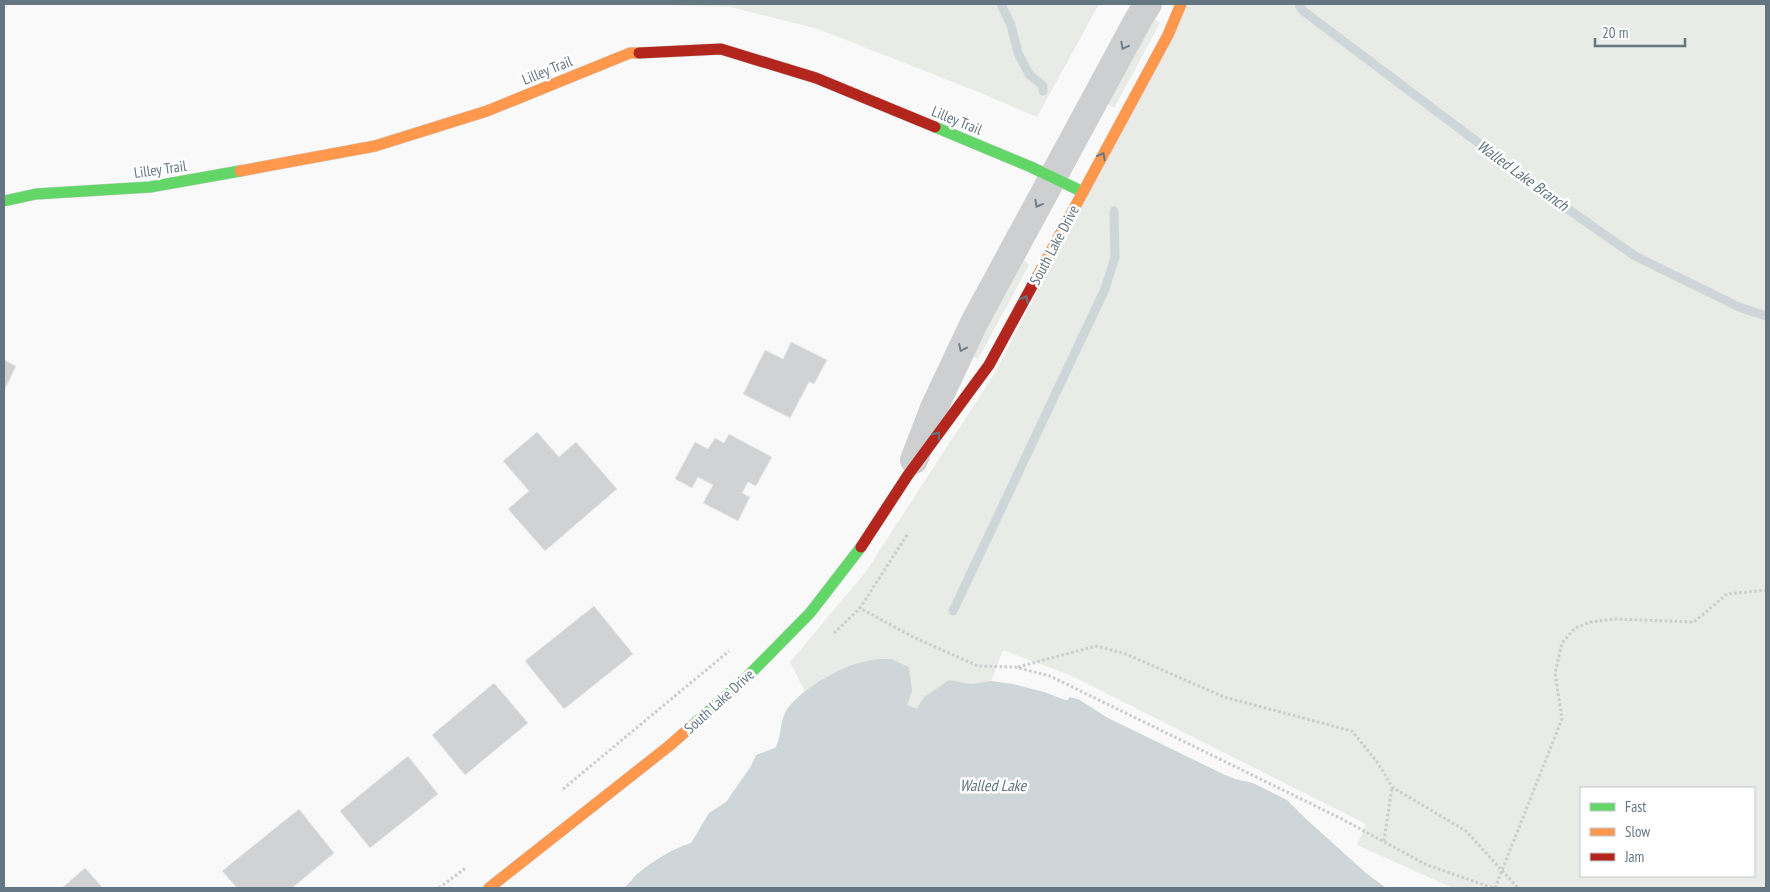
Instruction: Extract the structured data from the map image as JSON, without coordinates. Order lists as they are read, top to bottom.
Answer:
{
  "streets": {
    "street": ["Lilley Trail", "South Lake Drive"]
  },
  "crossings": [
    ["Lilley Trail", "South Lake Drive"]
  ],
  "water": ["Walled Lake Branch", "Walled Lake"],
  "legend": ["Fast", "Slow", "Jam"],
  "scale_bar": "20 m"
}
